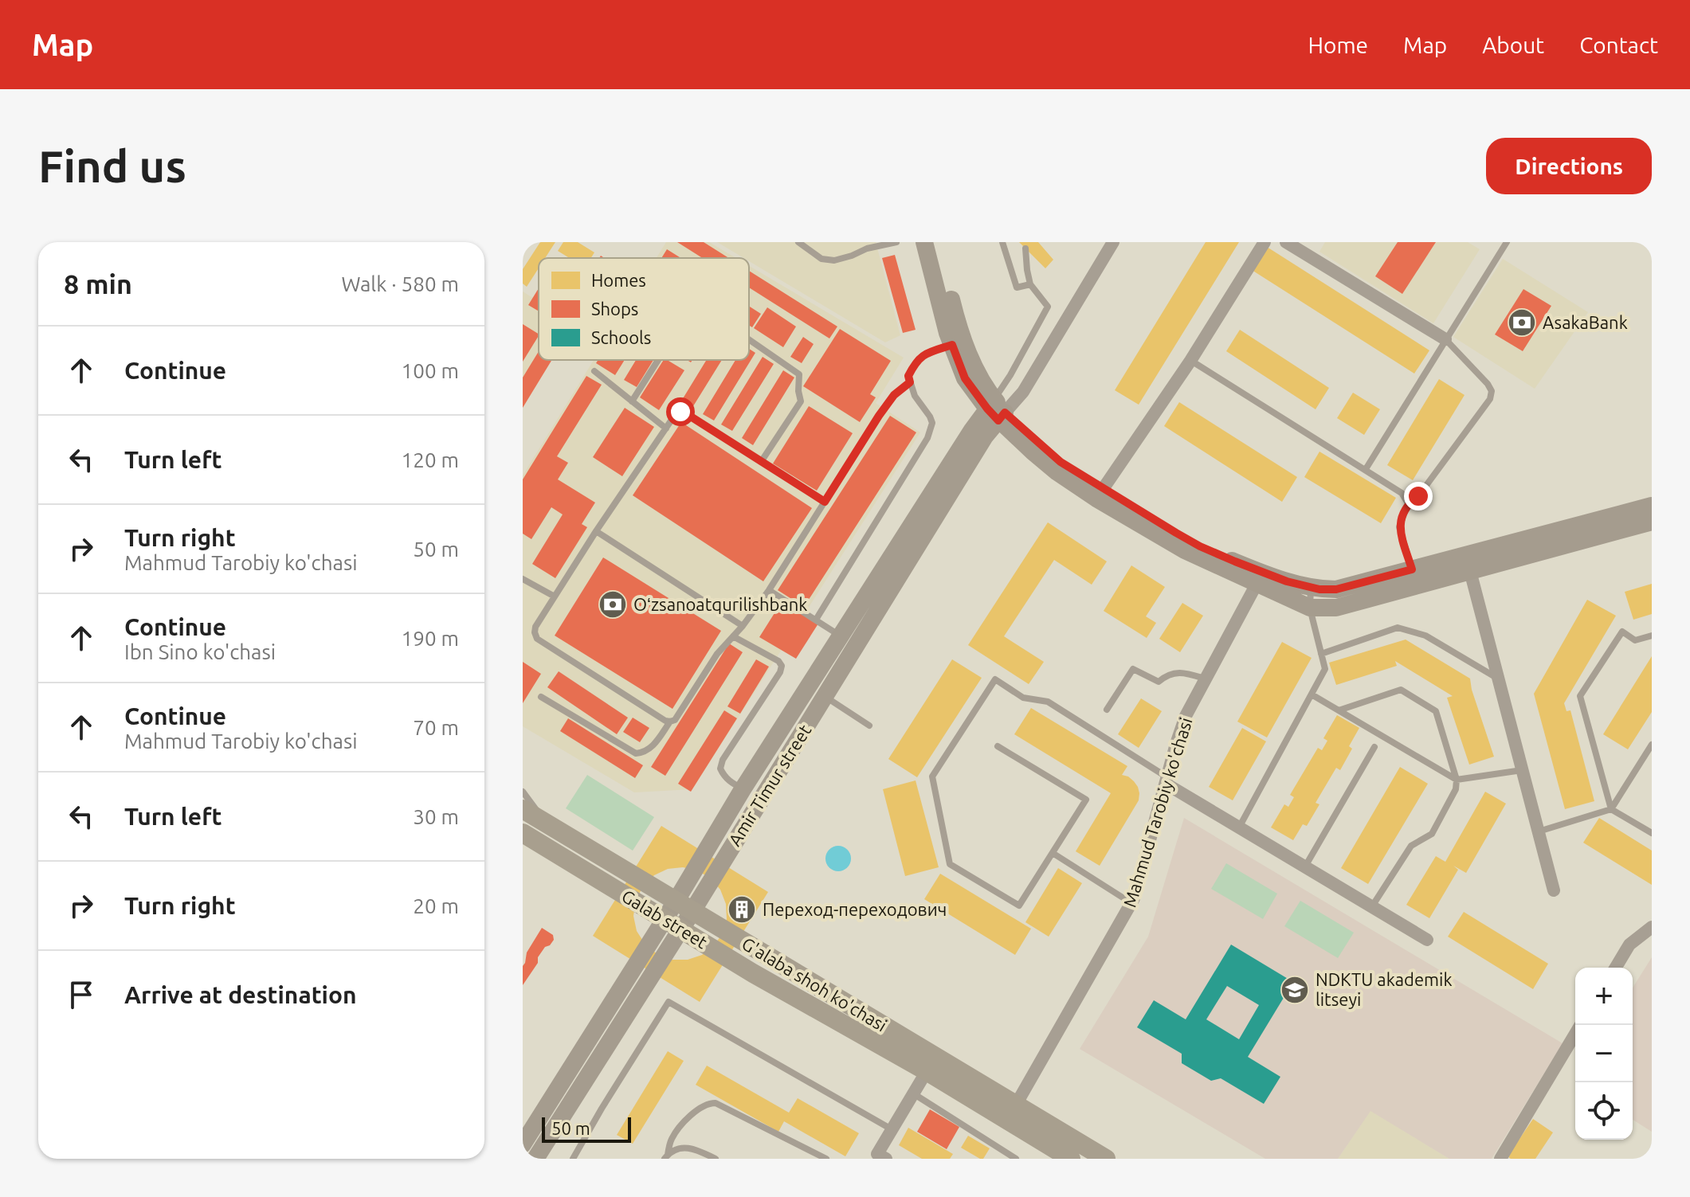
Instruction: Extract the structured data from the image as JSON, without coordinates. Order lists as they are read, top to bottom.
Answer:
{
  "streets": {
    "main road": ["Amir Timur street", "Galab street", "G'alaba shoh ko'chasi"],
    "street": ["Mahmud Tarobiy ko'chasi"]
  },
  "crossings": [
    ["Amir Timur street", "Galab street"],
    ["Amir Timur street", "G'alaba shoh ko'chasi"],
    ["Mahmud Tarobiy ko'chasi", "G'alaba shoh ko'chasi"]
  ],
  "places": {
    "bank": ["AsakaBank", "Oʻzsanoatqurilishbank"],
    "building": ["Переход-переходович"],
    "school or university": ["NDKTU akademik litseyi"]
  },
  "legend": ["Homes", "Shops", "Schools"],
  "scale_bar": "50 m",
  "page": {
    "header": "Map",
    "nav": [
      "Home",
      "Map",
      "About",
      "Contact"
    ],
    "buttons": "Directions",
    "title": "Find us",
    "heading": ["8 min", "Walk · 580 m"],
    "list": [
      ["Continue", "100 m"],
      ["Turn left", "120 m"],
      ["Turn right", "Mahmud Tarobiy ko'chasi", "50 m"],
      ["Continue", "Ibn Sino ko'chasi", "190 m"],
      ["Continue", "Mahmud Tarobiy ko'chasi", "70 m"],
      ["Turn left", "30 m"],
      ["Turn right", "20 m"],
      "Arrive at destination"
    ],
    "map_buttons": ["+", "−"],
    "scale": "50 m"
  }
}
